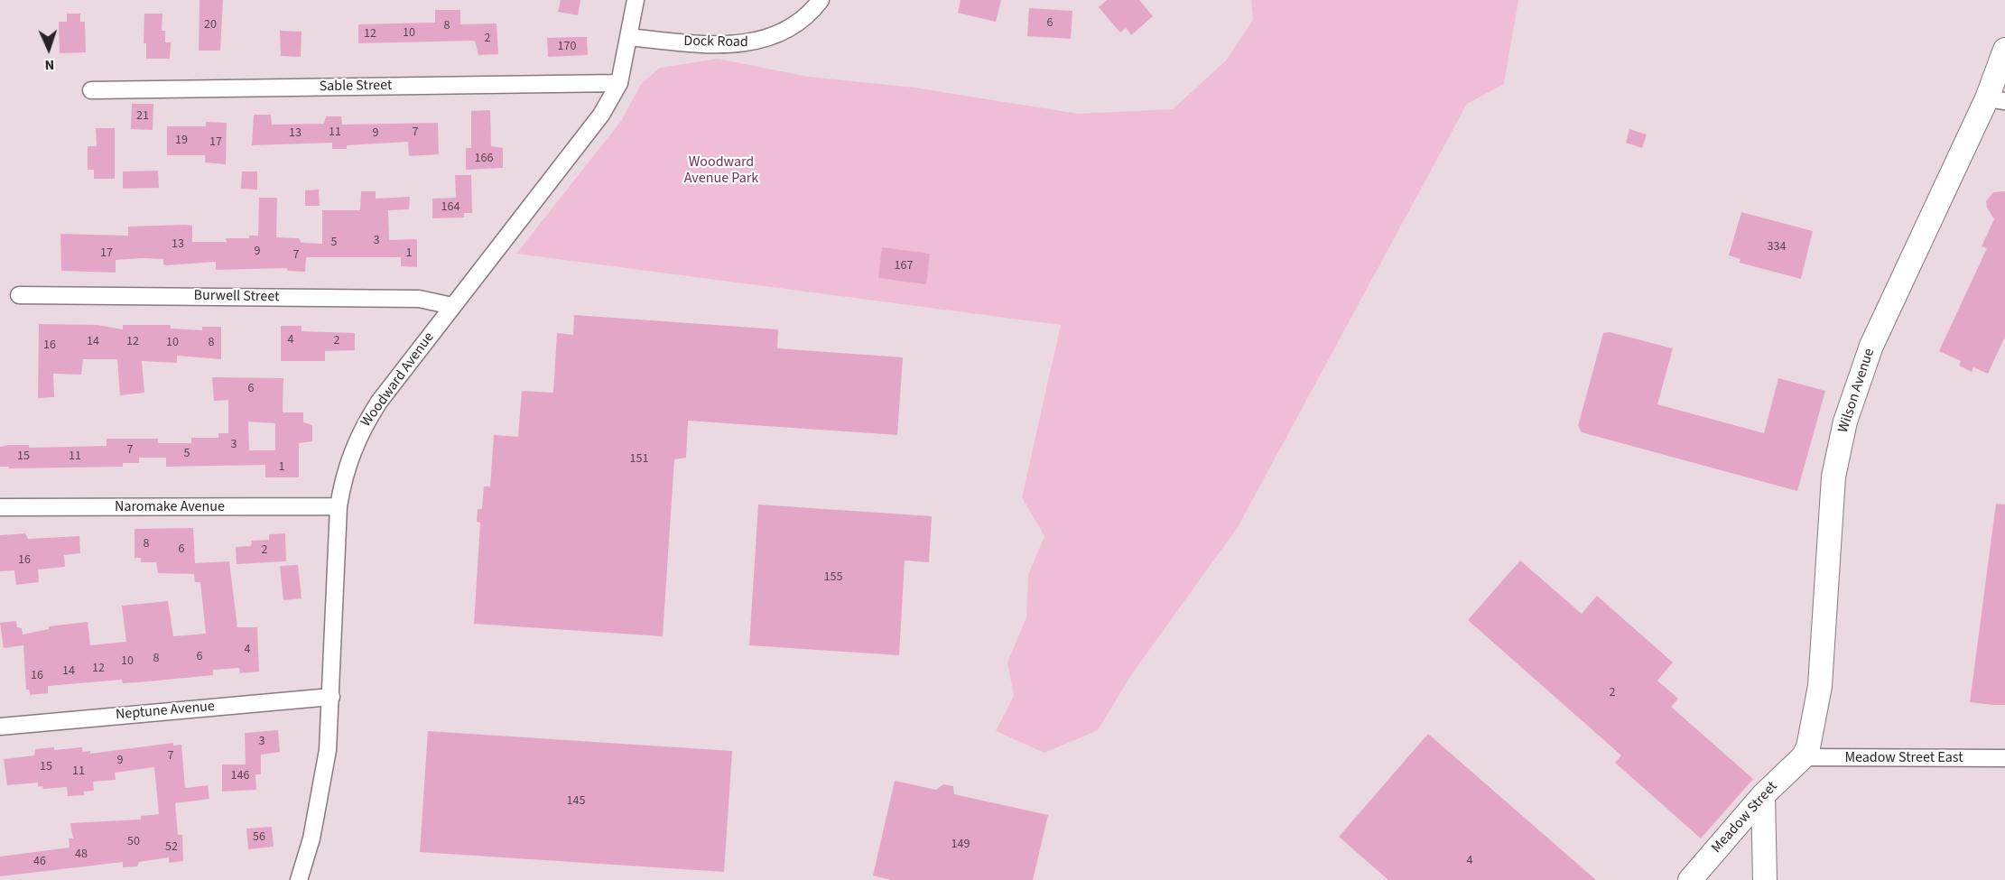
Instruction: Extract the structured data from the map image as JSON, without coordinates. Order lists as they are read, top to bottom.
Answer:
{
  "streets": {
    "main road": ["Wilson Avenue", "Meadow Street"],
    "street": [
      "Dock Road",
      "Sable Street",
      "Burwell Street",
      "Woodward Avenue",
      "Naromake Avenue",
      "Neptune Avenue",
      "Meadow Street East"
    ]
  },
  "crossings": [
    ["Dock Road", "Woodward Avenue"],
    ["Sable Street", "Woodward Avenue"],
    ["Burwell Street", "Woodward Avenue"],
    ["Woodward Avenue", "Naromake Avenue"],
    ["Woodward Avenue", "Neptune Avenue"],
    ["Wilson Avenue", "Meadow Street East"],
    ["Wilson Avenue", "Meadow Street"],
    ["Meadow Street East", "Meadow Street"]
  ],
  "parks": ["Woodward Avenue Park"],
  "house_numbers": [
    "6",
    "20",
    "8",
    "10",
    "12",
    "2",
    "170",
    "21",
    "11",
    "7",
    "13",
    "9",
    "19",
    "17",
    "166",
    "164",
    "3",
    "5",
    "13",
    "334",
    "9",
    "17",
    "1",
    "7",
    "167",
    "4",
    "2",
    "14",
    "12",
    "10",
    "8",
    "16",
    "6",
    "3",
    "7",
    "5",
    "15",
    "11",
    "151",
    "1",
    "8",
    "6",
    "2",
    "16",
    "155",
    "4",
    "6",
    "8",
    "10",
    "12",
    "14",
    "16",
    "2",
    "3",
    "7",
    "9",
    "15",
    "11",
    "146",
    "145",
    "56",
    "50",
    "149",
    "52",
    "48",
    "4",
    "46"
  ],
  "north": "bottom"
}
